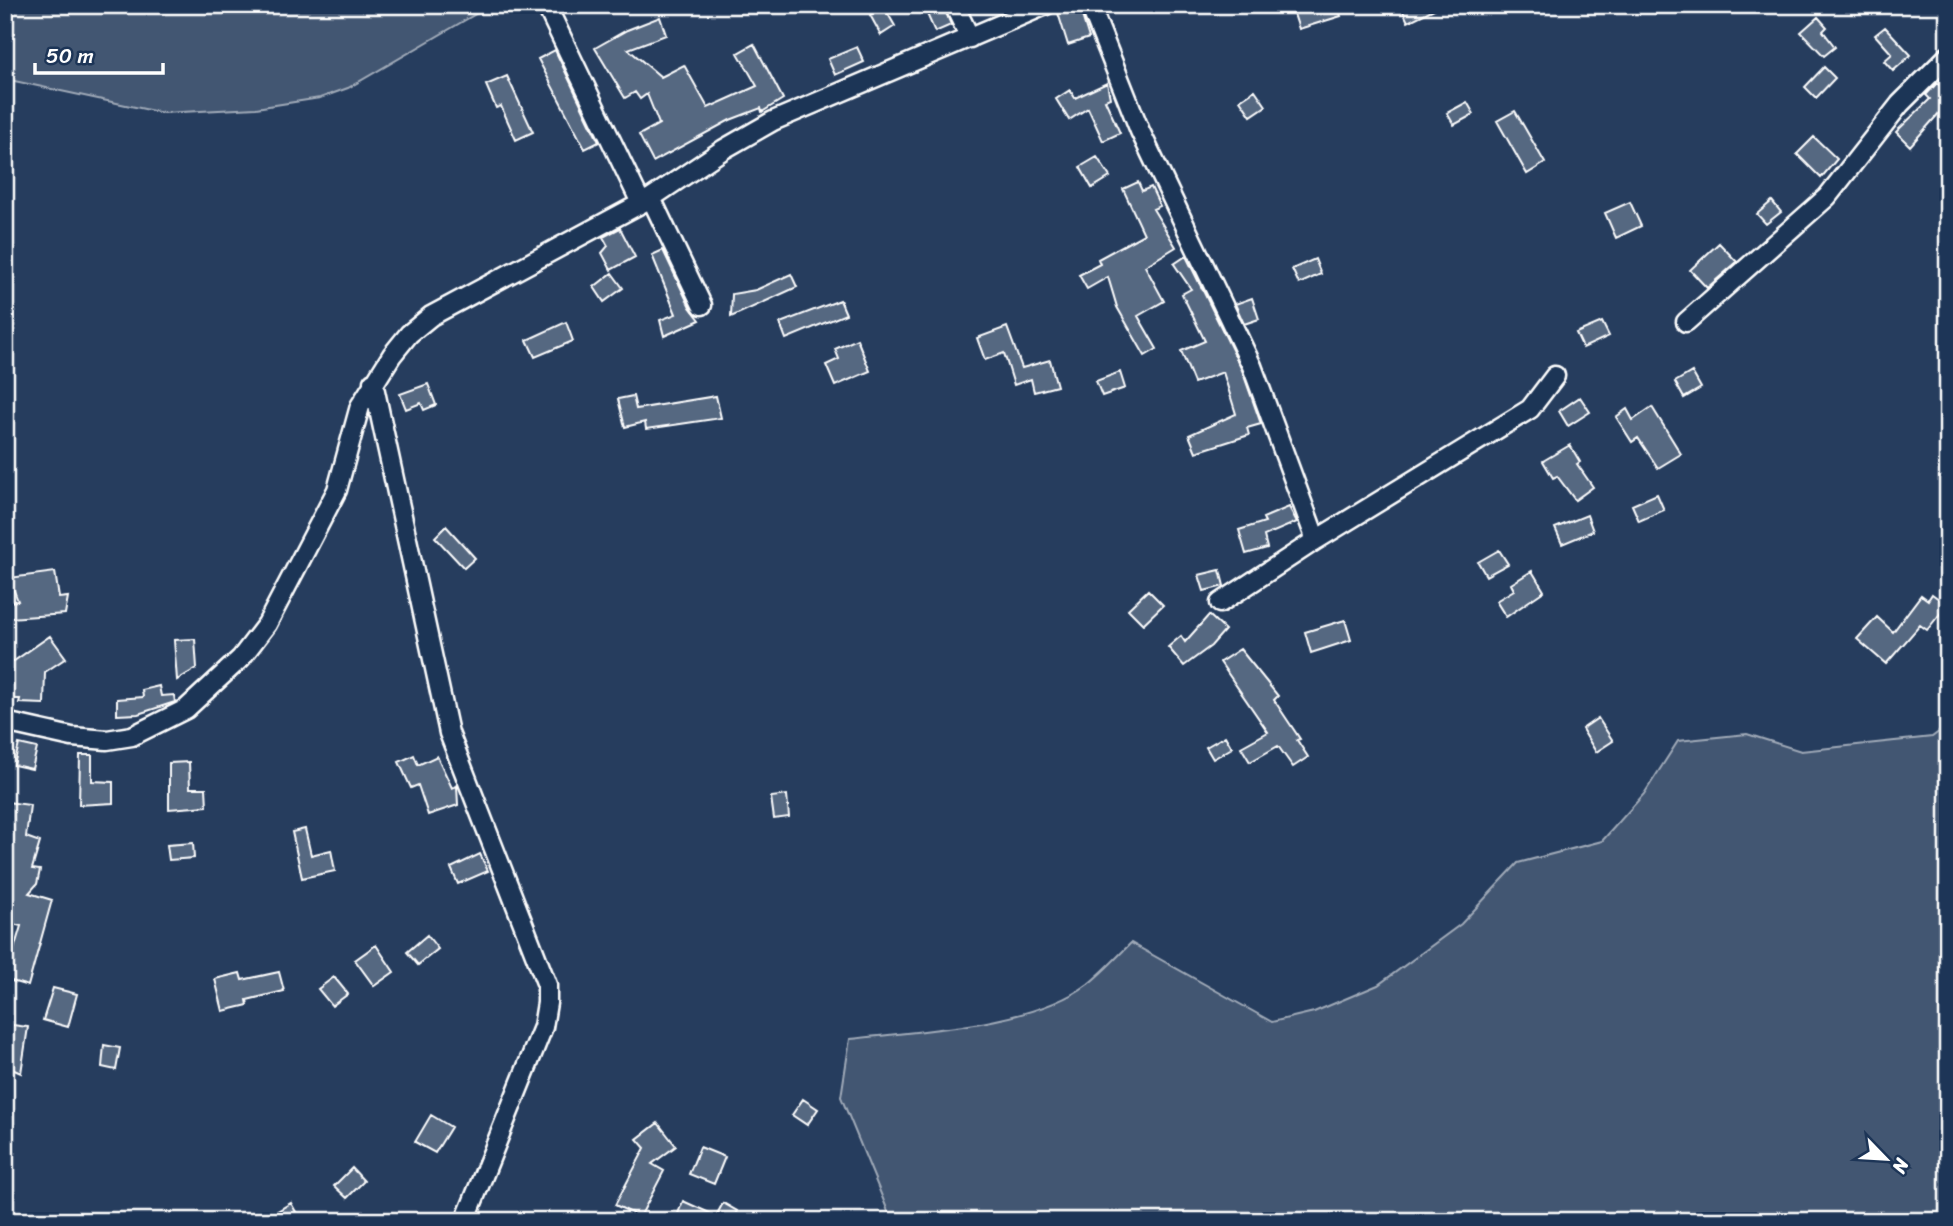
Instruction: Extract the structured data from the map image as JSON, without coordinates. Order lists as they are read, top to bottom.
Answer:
{
  "scale_bar": "50 m",
  "north": "bottom right"
}
